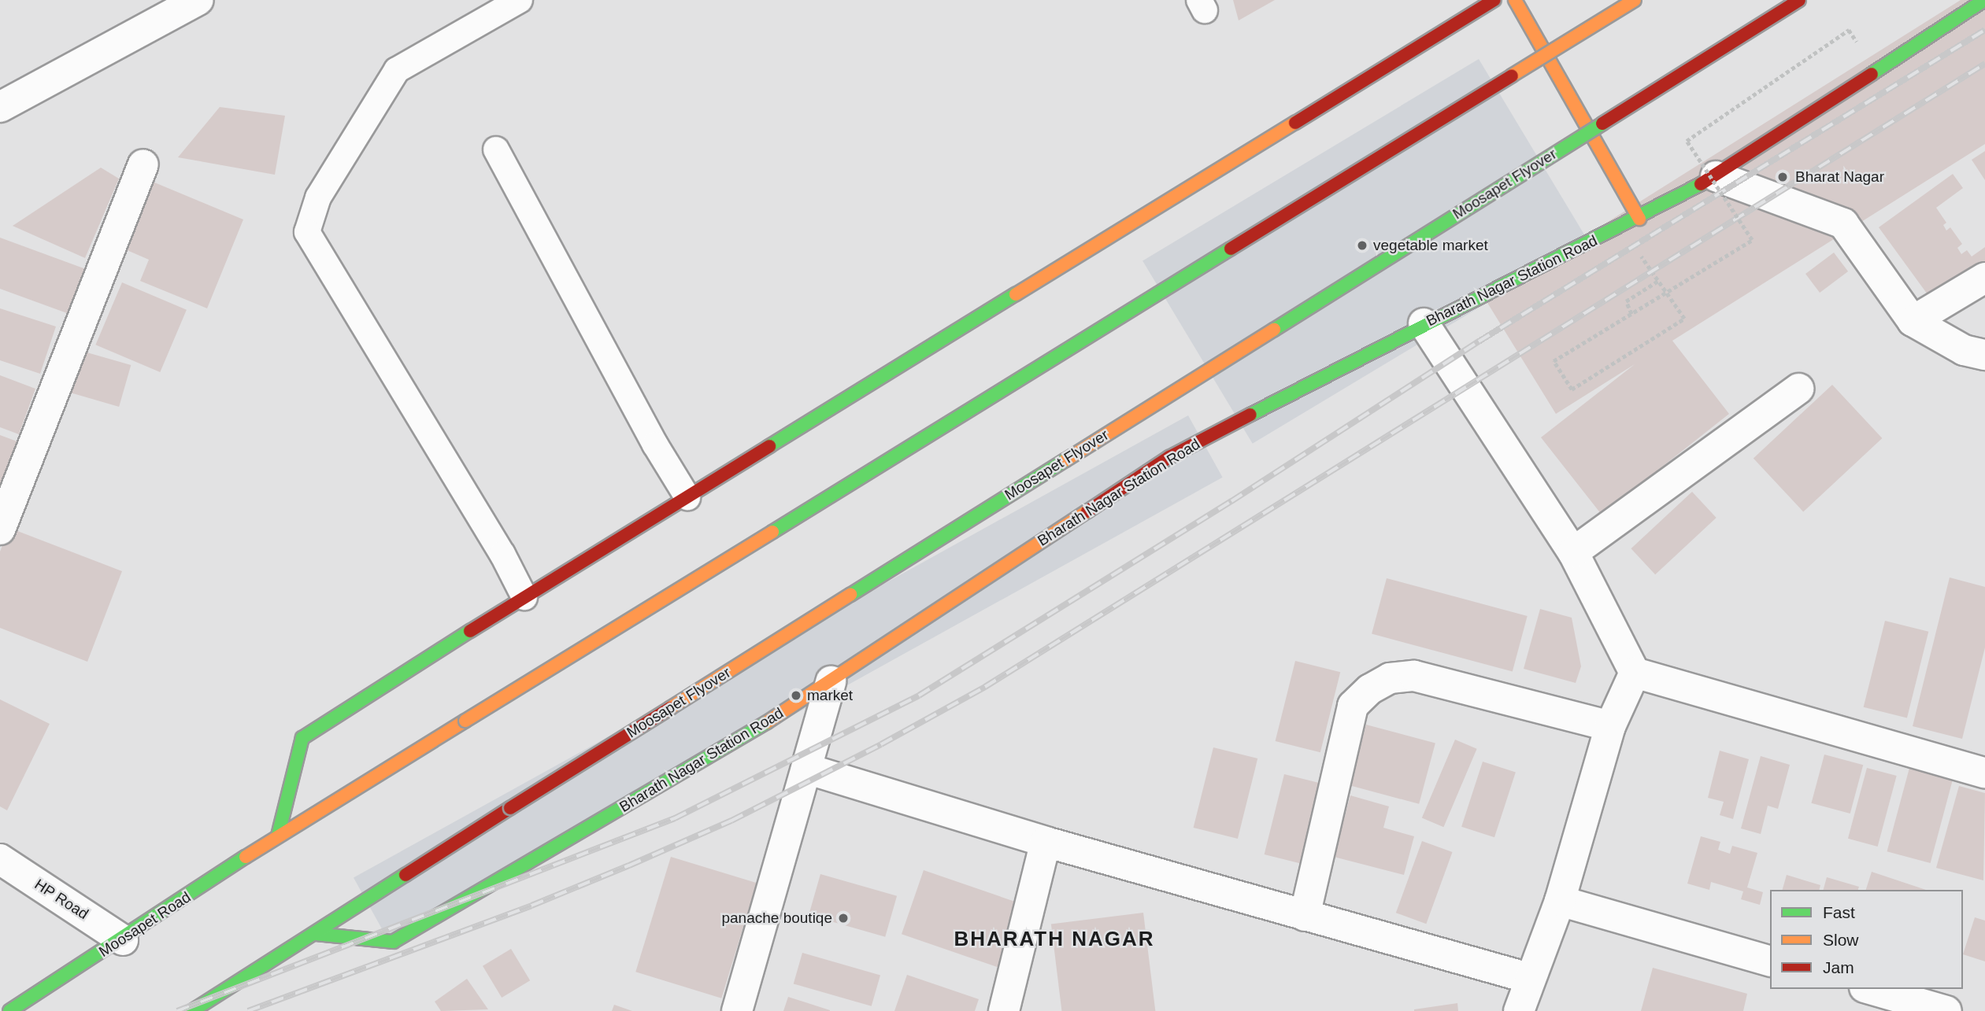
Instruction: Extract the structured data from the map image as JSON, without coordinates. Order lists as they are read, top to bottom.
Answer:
{
  "streets": {
    "main road": ["Moosapet Flyover", "Bharath Nagar Station Road", "Moosapet Road"],
    "street": ["HP Road"]
  },
  "crossings": [
    ["Moosapet Flyover", "Bharath Nagar Station Road"],
    ["HP Road", "Moosapet Road"]
  ],
  "districts": ["BHARATH NAGAR"],
  "places": [
    "Bharat Nagar",
    "vegetable market",
    "market",
    "panache boutiqe"
  ],
  "legend": ["Fast", "Slow", "Jam"]
}
